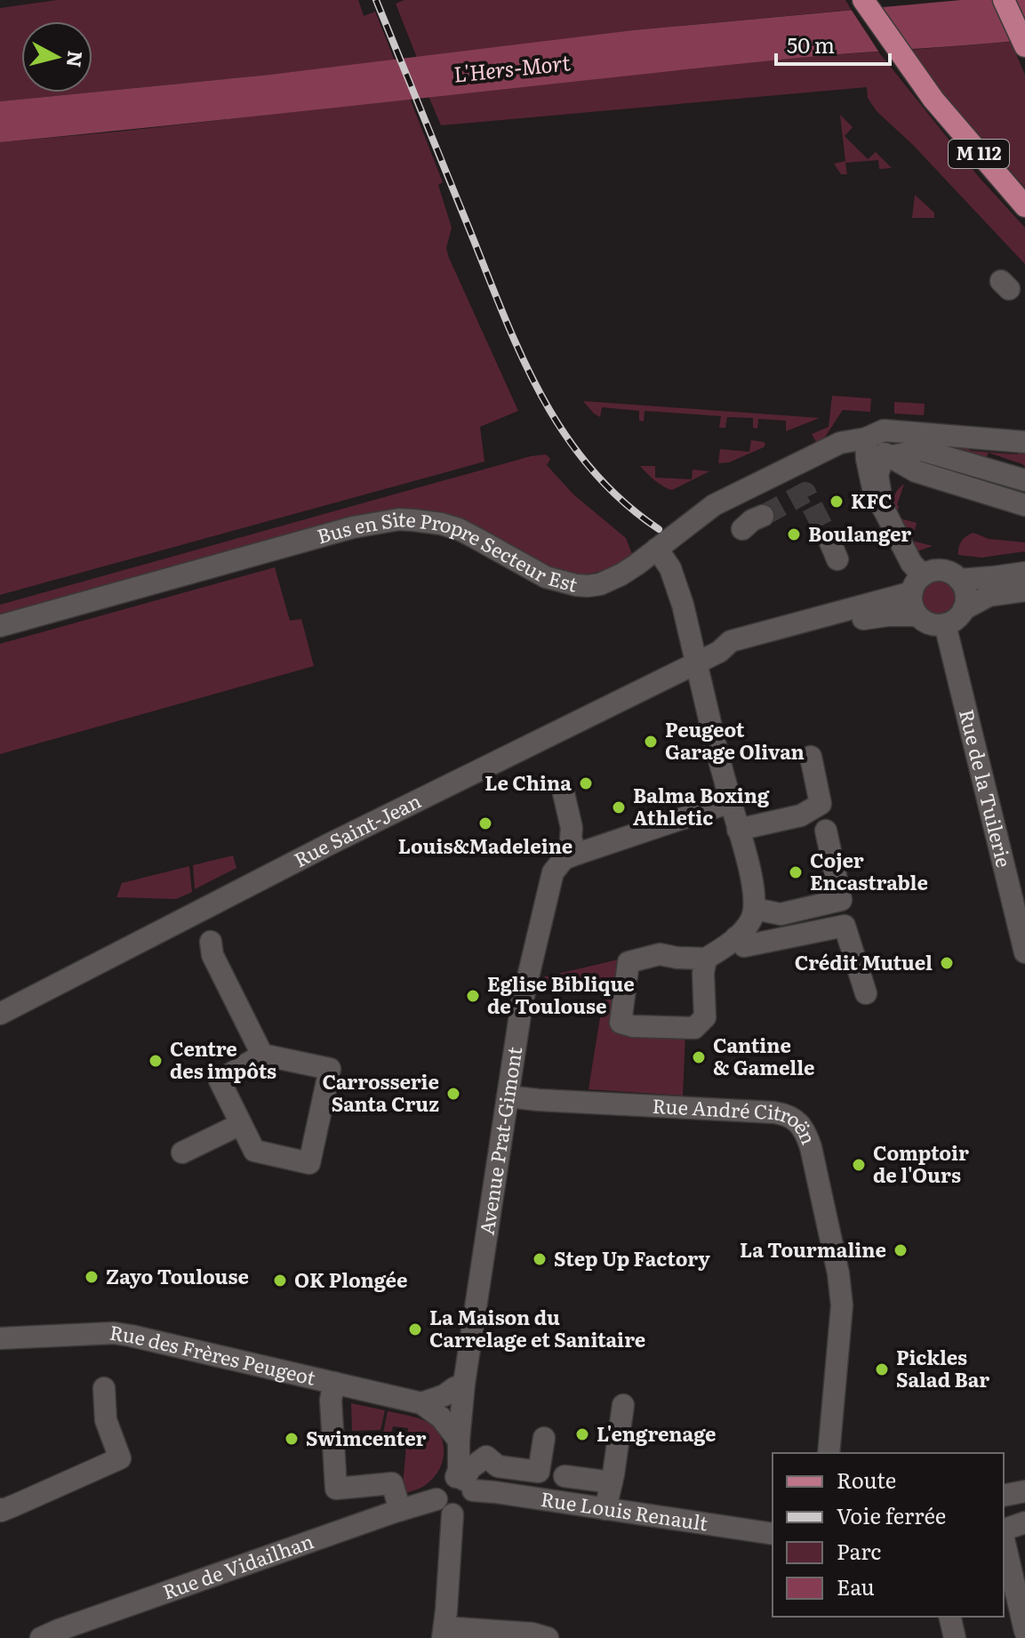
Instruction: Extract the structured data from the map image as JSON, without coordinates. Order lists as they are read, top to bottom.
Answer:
{
  "streets": {
    "main road": ["M 112"],
    "street": [
      "Bus en Site Propre Secteur Est",
      "Rue de la Tuilerie",
      "Rue Saint-Jean",
      "Rue André Citroën",
      "Avenue Prat-Gimont",
      "Rue des Frères Peugeot",
      "Rue Louis Renault",
      "Rue de Vidailhan"
    ]
  },
  "crossings": [
    ["Rue de la Tuilerie", "Rue Saint-Jean"],
    ["Rue André Citroën", "Avenue Prat-Gimont"],
    ["Avenue Prat-Gimont", "Rue des Frères Peugeot"],
    ["Avenue Prat-Gimont", "Rue Louis Renault"],
    ["Avenue Prat-Gimont", "Rue de Vidailhan"],
    ["Rue Louis Renault", "Rue de Vidailhan"]
  ],
  "water": ["L'Hers-Mort"],
  "places": [
    "KFC",
    "Boulanger",
    "Peugeot Garage Olivan",
    "Le China",
    "Balma Boxing Athletic",
    "Louis&Madeleine",
    "Cojer Encastrable",
    "Crédit Mutuel",
    "Eglise Biblique de Toulouse",
    "Cantine & Gamelle",
    "Centre des impôts",
    "Carrosserie Santa Cruz",
    "Comptoir de l'Ours",
    "La Tourmaline",
    "Step Up Factory",
    "Zayo Toulouse",
    "OK Plongée",
    "La Maison du Carrelage et Sanitaire",
    "Pickles Salad Bar",
    "L'engrenage",
    "Swimcenter"
  ],
  "legend": [
    "Route",
    "Voie ferrée",
    "Parc",
    "Eau"
  ],
  "scale_bar": "50 m",
  "north": "right"
}
